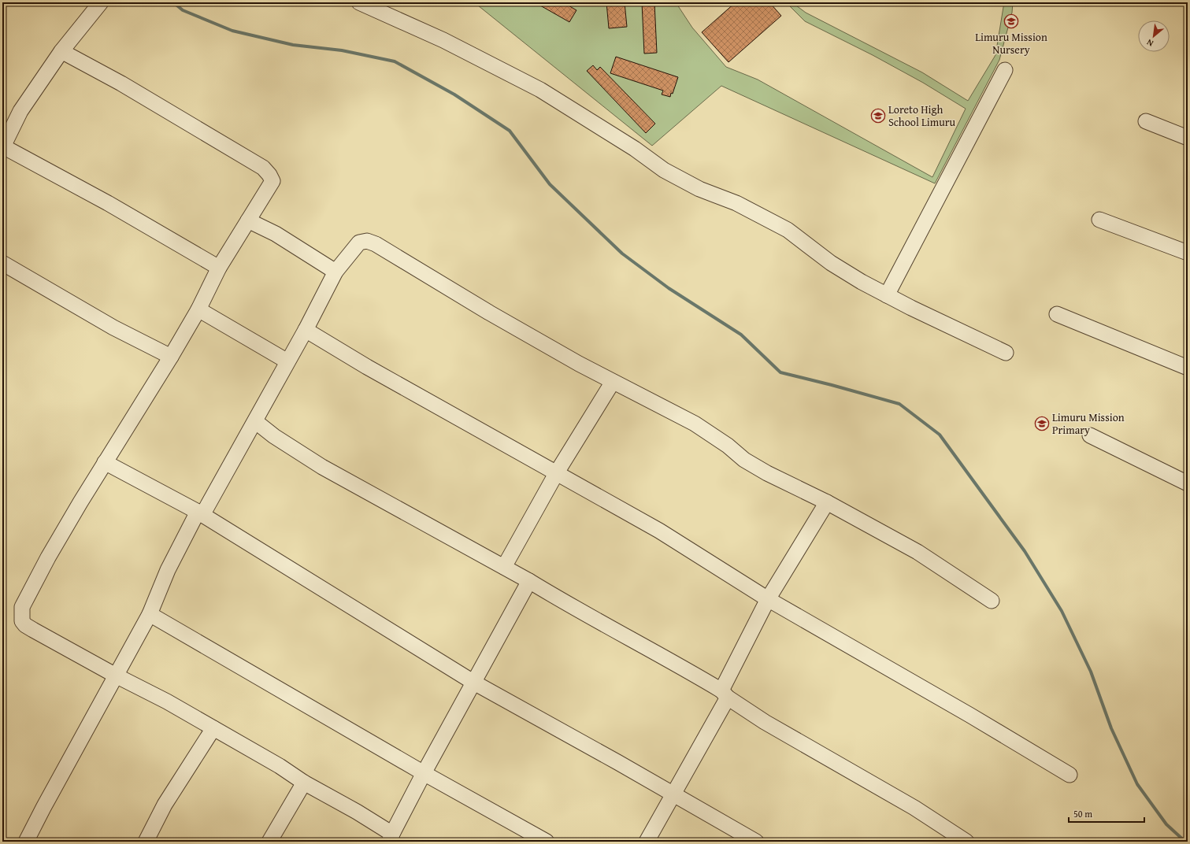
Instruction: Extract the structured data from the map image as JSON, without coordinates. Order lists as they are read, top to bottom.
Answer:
{
  "places": {
    "school or university": ["Limuru Mission Nursery", "Loreto High School Limuru", "Limuru Mission Primary"]
  },
  "scale_bar": "50 m",
  "north": "bottom left"
}
